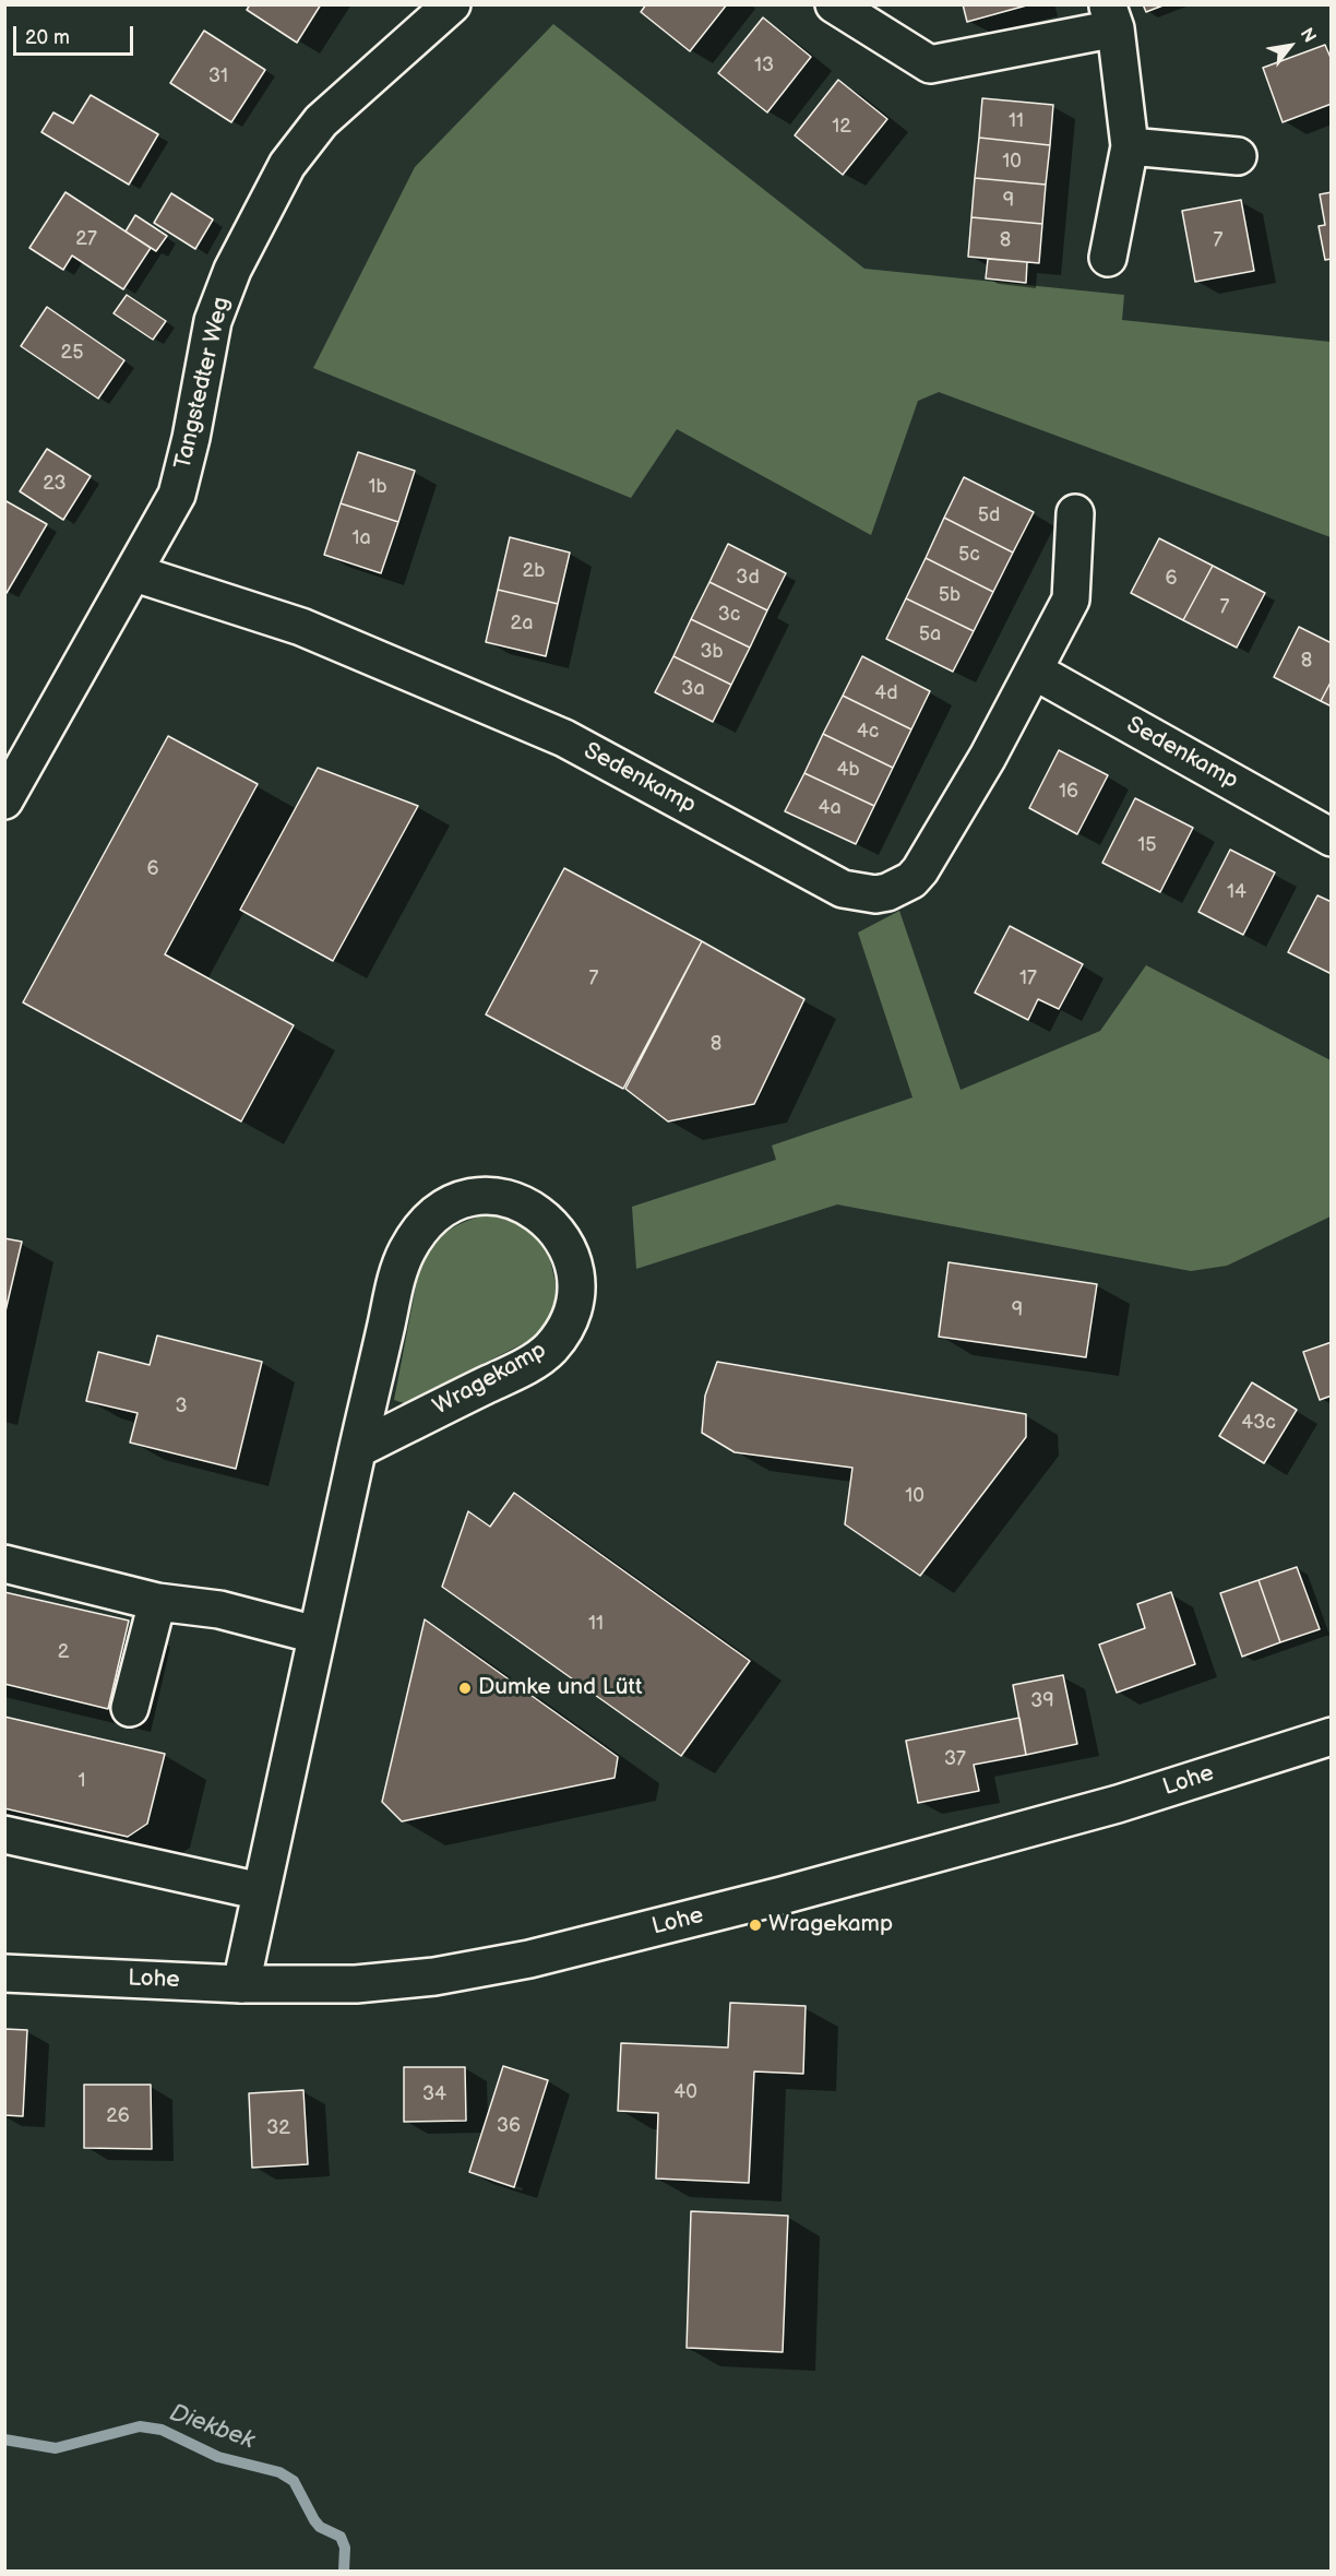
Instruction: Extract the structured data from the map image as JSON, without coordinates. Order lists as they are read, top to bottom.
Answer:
{
  "streets": {
    "street": [
      "Tangstedter Weg",
      "Sedenkamp",
      "Wragekamp",
      "Lohe"
    ]
  },
  "crossings": [
    ["Tangstedter Weg", "Sedenkamp"],
    ["Wragekamp", "Lohe"]
  ],
  "water": ["Diekbek"],
  "places": ["Dumke und Lütt", "Wragekamp"],
  "house_numbers": [
    "13",
    "31",
    "11",
    "12",
    "10",
    "9",
    "27",
    "8",
    "7",
    "25",
    "23",
    "1b",
    "5d",
    "1a",
    "5c",
    "2b",
    "3d",
    "6",
    "5b",
    "7",
    "3c",
    "2a",
    "5a",
    "3b",
    "8",
    "3a",
    "4d",
    "4c",
    "4b",
    "16",
    "4a",
    "15",
    "6",
    "14",
    "7",
    "17",
    "8",
    "9",
    "3",
    "43c",
    "10",
    "11",
    "2",
    "39",
    "37",
    "1",
    "40",
    "34",
    "26",
    "36",
    "32"
  ],
  "scale_bar": "20 m",
  "north": "top right"
}
